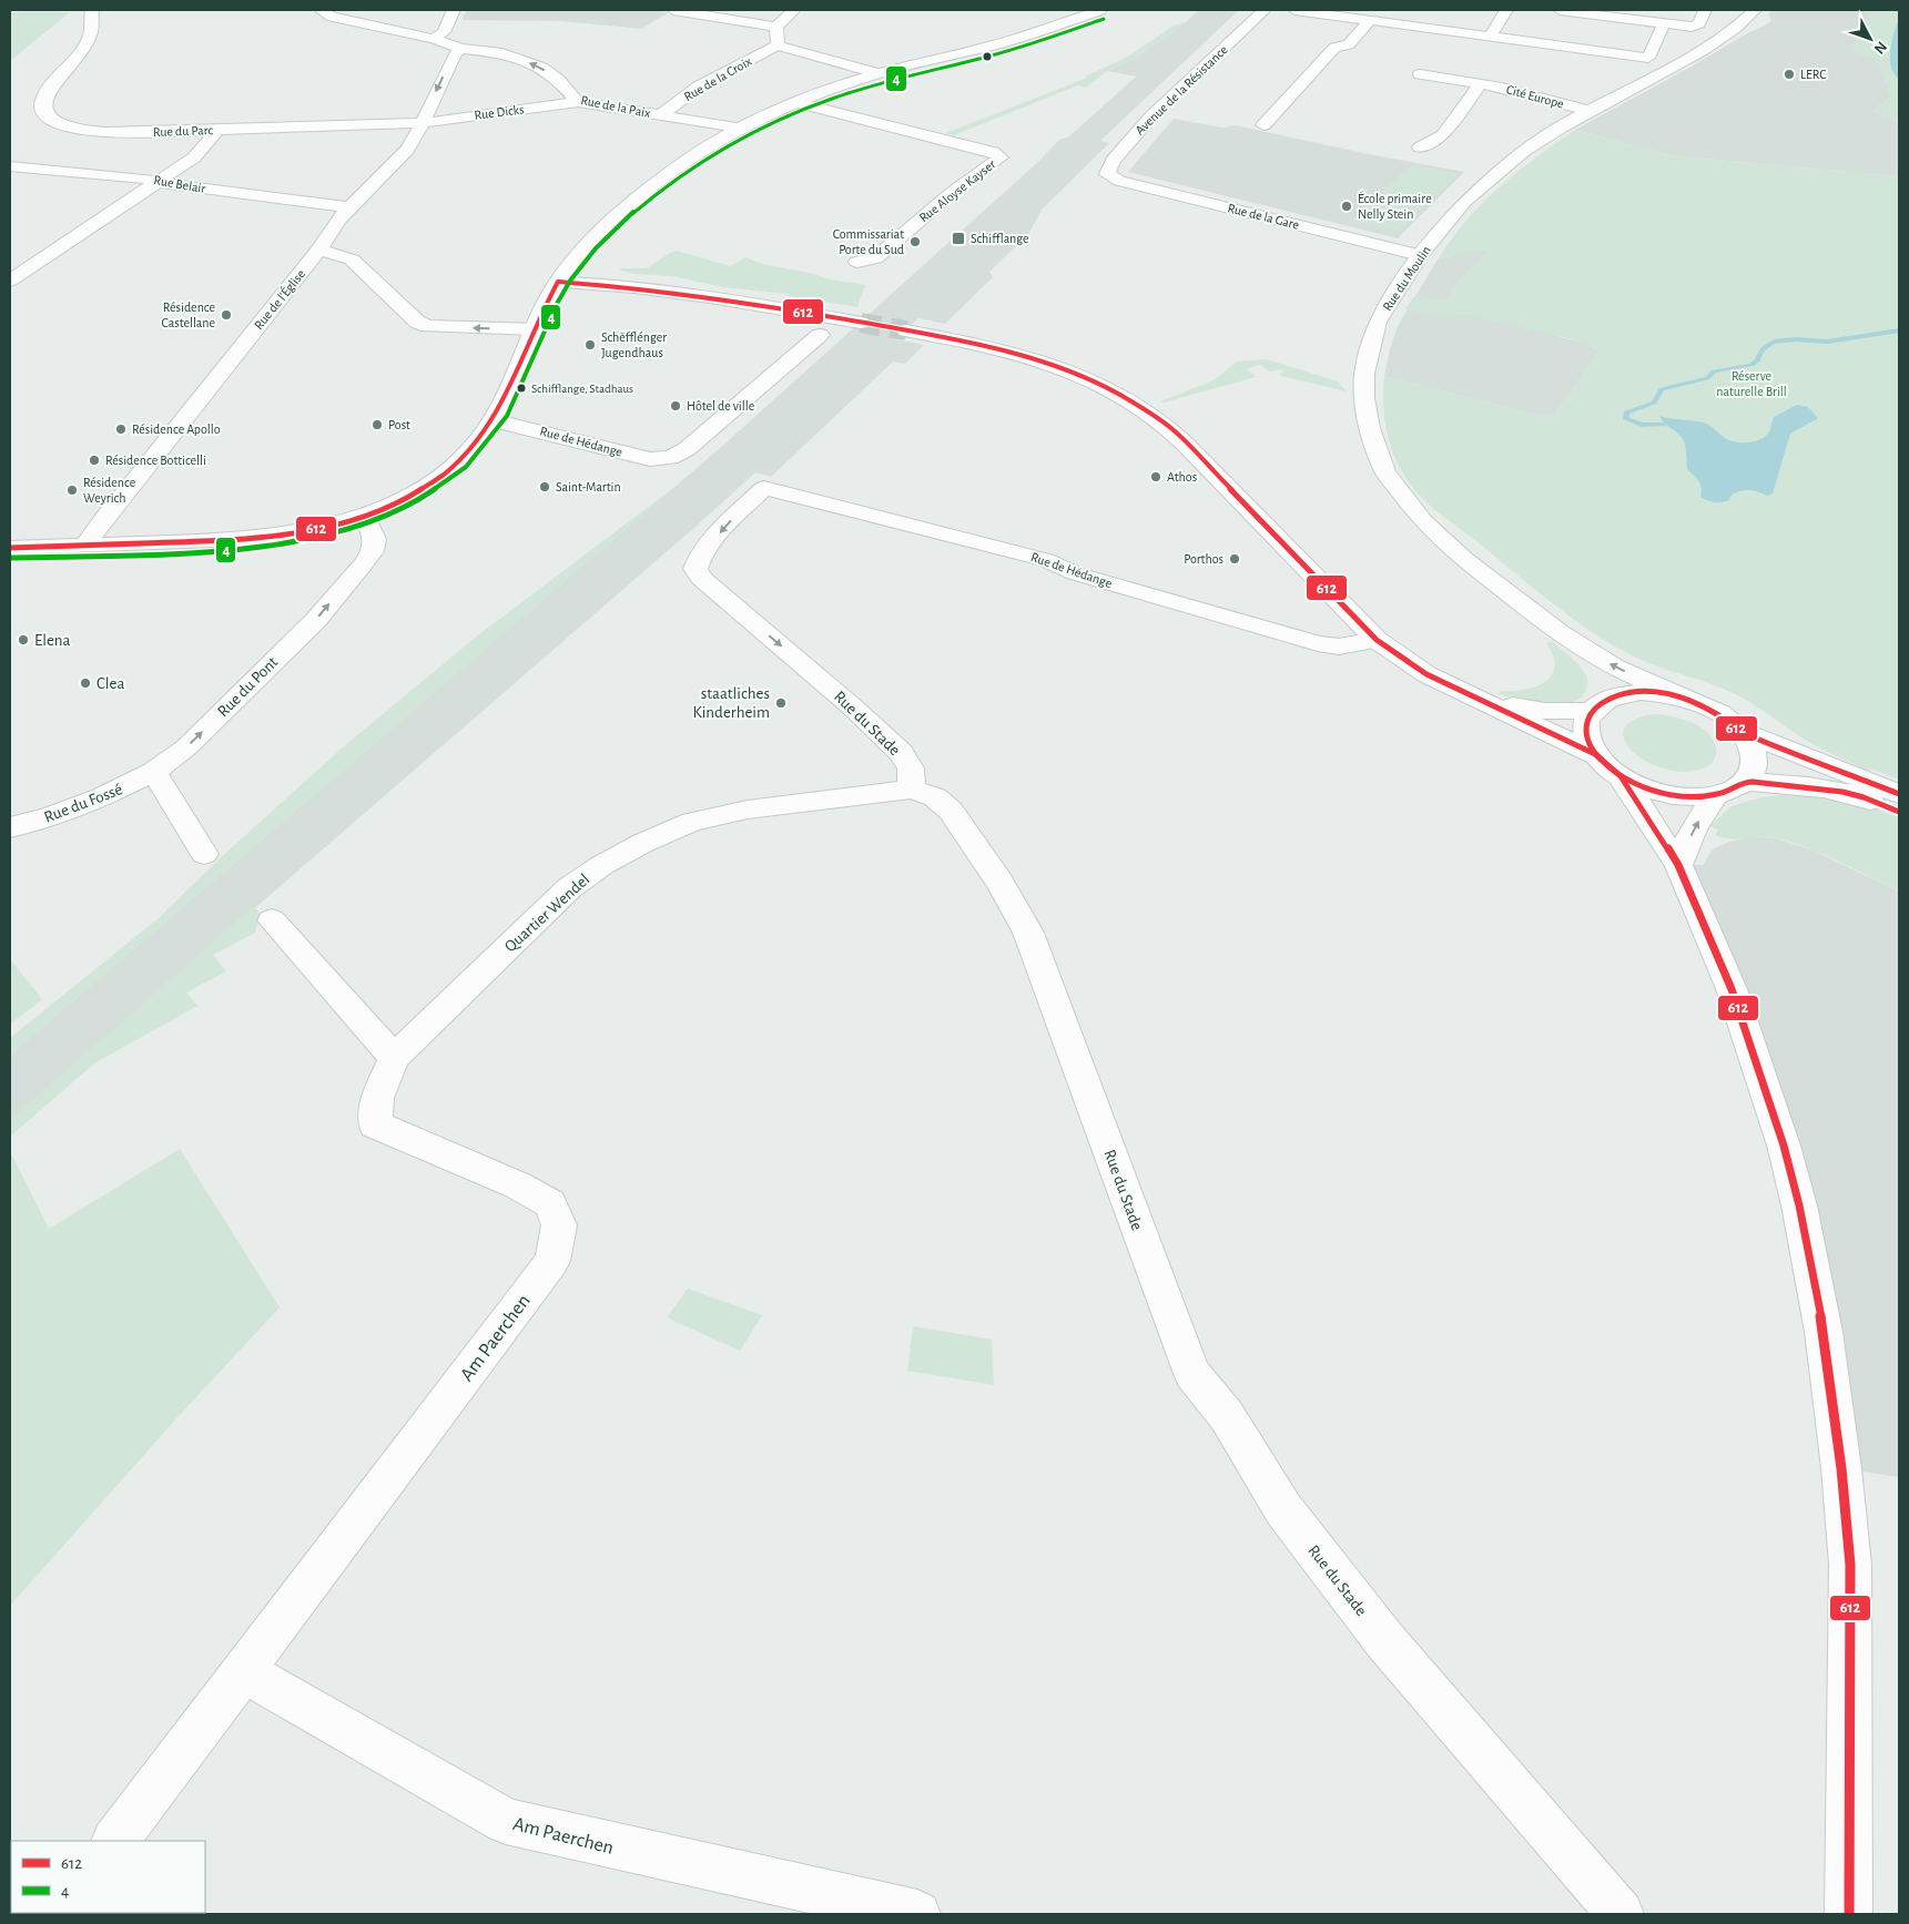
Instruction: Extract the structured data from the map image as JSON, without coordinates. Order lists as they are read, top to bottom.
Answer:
{
  "streets": {
    "street": [
      "Rue de la Croix",
      "Avenue de la Résistance",
      "Cité Europe",
      "Rue de la Paix",
      "Rue Dicks",
      "Rue du Parc",
      "Rue Belair",
      "Rue Aloyse Kayser",
      "Rue de la Gare",
      "Rue du Moulin",
      "Rue de l'Église",
      "Rue de Hédange",
      "Rue du Pont",
      "Rue du Stade",
      "Rue du Fossé",
      "Quartier Wendel",
      "Am Paerchen"
    ]
  },
  "crossings": [
    ["Rue de la Croix", "Rue de la Paix"],
    ["Avenue de la Résistance", "Rue de la Gare"],
    ["Cité Europe", "Rue du Moulin"],
    ["Rue de la Paix", "Rue Dicks"],
    ["Rue de la Paix", "Rue de l'Église"],
    ["Rue Dicks", "Rue du Parc"],
    ["Rue Dicks", "Rue de l'Église"],
    ["Rue du Parc", "Rue de l'Église"],
    ["Rue Belair", "Rue de l'Église"],
    ["Rue de la Gare", "Rue du Moulin"],
    ["Rue de Hédange", "Rue du Stade"],
    ["Rue du Pont", "Rue du Fossé"],
    ["Rue du Stade", "Quartier Wendel"],
    ["Quartier Wendel", "Am Paerchen"]
  ],
  "one_way": ["Rue du Pont"],
  "parks": ["Réserve naturelle Brill"],
  "places": {
    "other": [
      "LERC",
      "École primaire Nelly Stein",
      "Commissariat Porte du Sud",
      "Résidence Castellane",
      "Schëfflénger Jugendhaus",
      "Schifflange, Stadhaus",
      "Hôtel de ville",
      "Post",
      "Résidence Apollo",
      "Résidence Botticelli",
      "Athos",
      "Saint-Martin",
      "Résidence Weyrich",
      "Porthos",
      "Elena",
      "Clea",
      "staatliches Kinderheim"
    ],
    "transit": ["Schifflange"]
  },
  "lines": ["transit line 4", "transit line 612"],
  "legend": ["612", "4"],
  "north": "bottom right"
}
